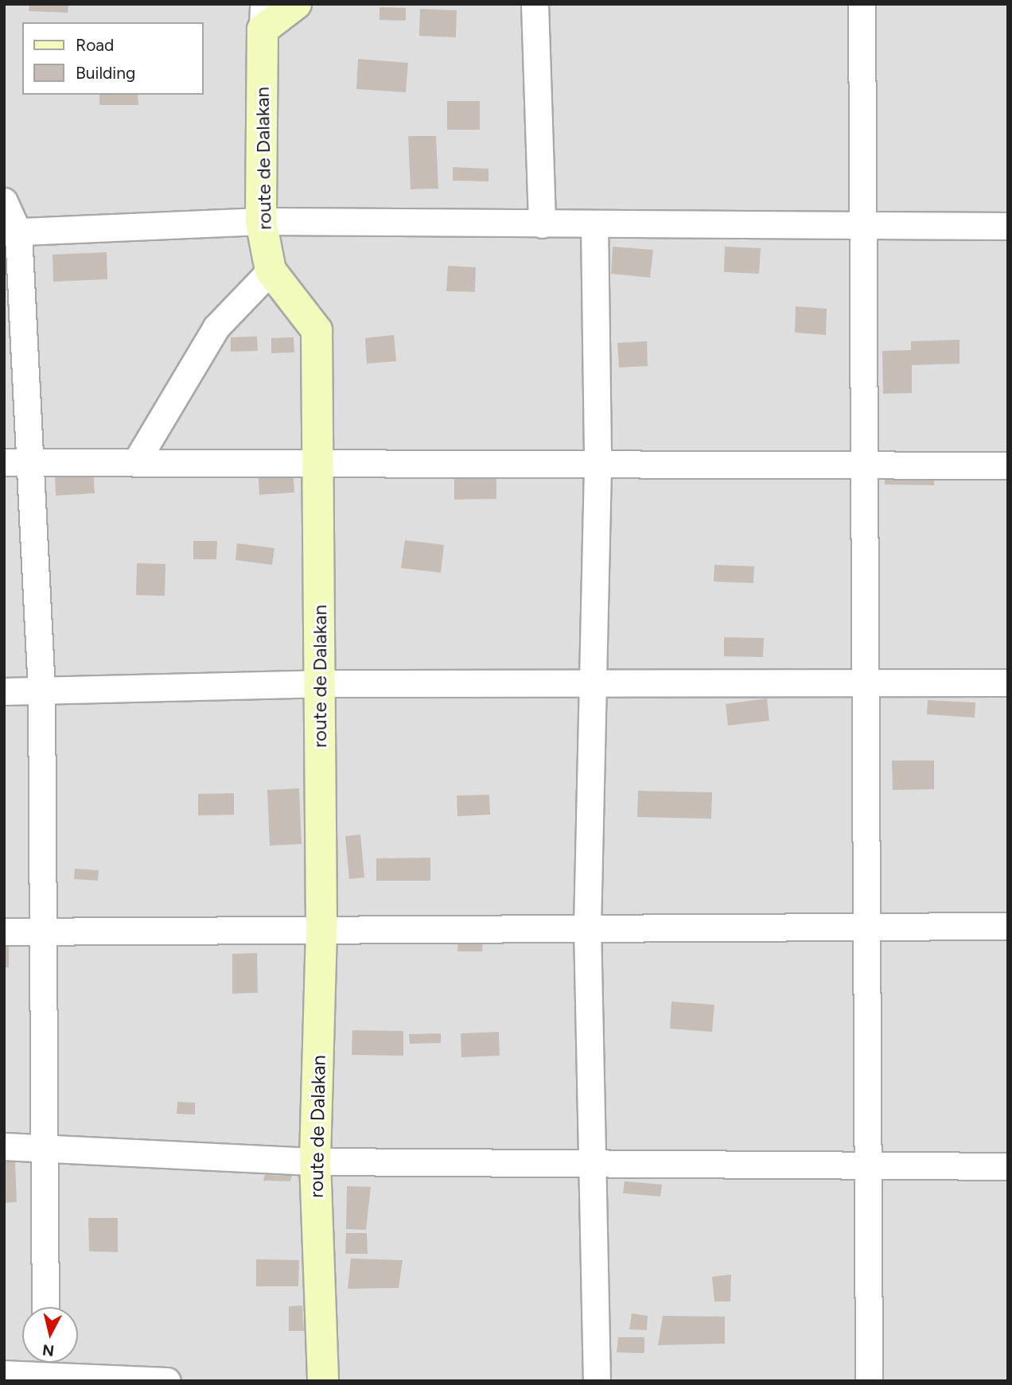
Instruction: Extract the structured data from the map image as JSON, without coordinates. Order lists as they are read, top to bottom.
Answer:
{
  "streets": {
    "street": ["route de Dalakan"]
  },
  "legend": ["Road", "Building"],
  "north": "bottom"
}
